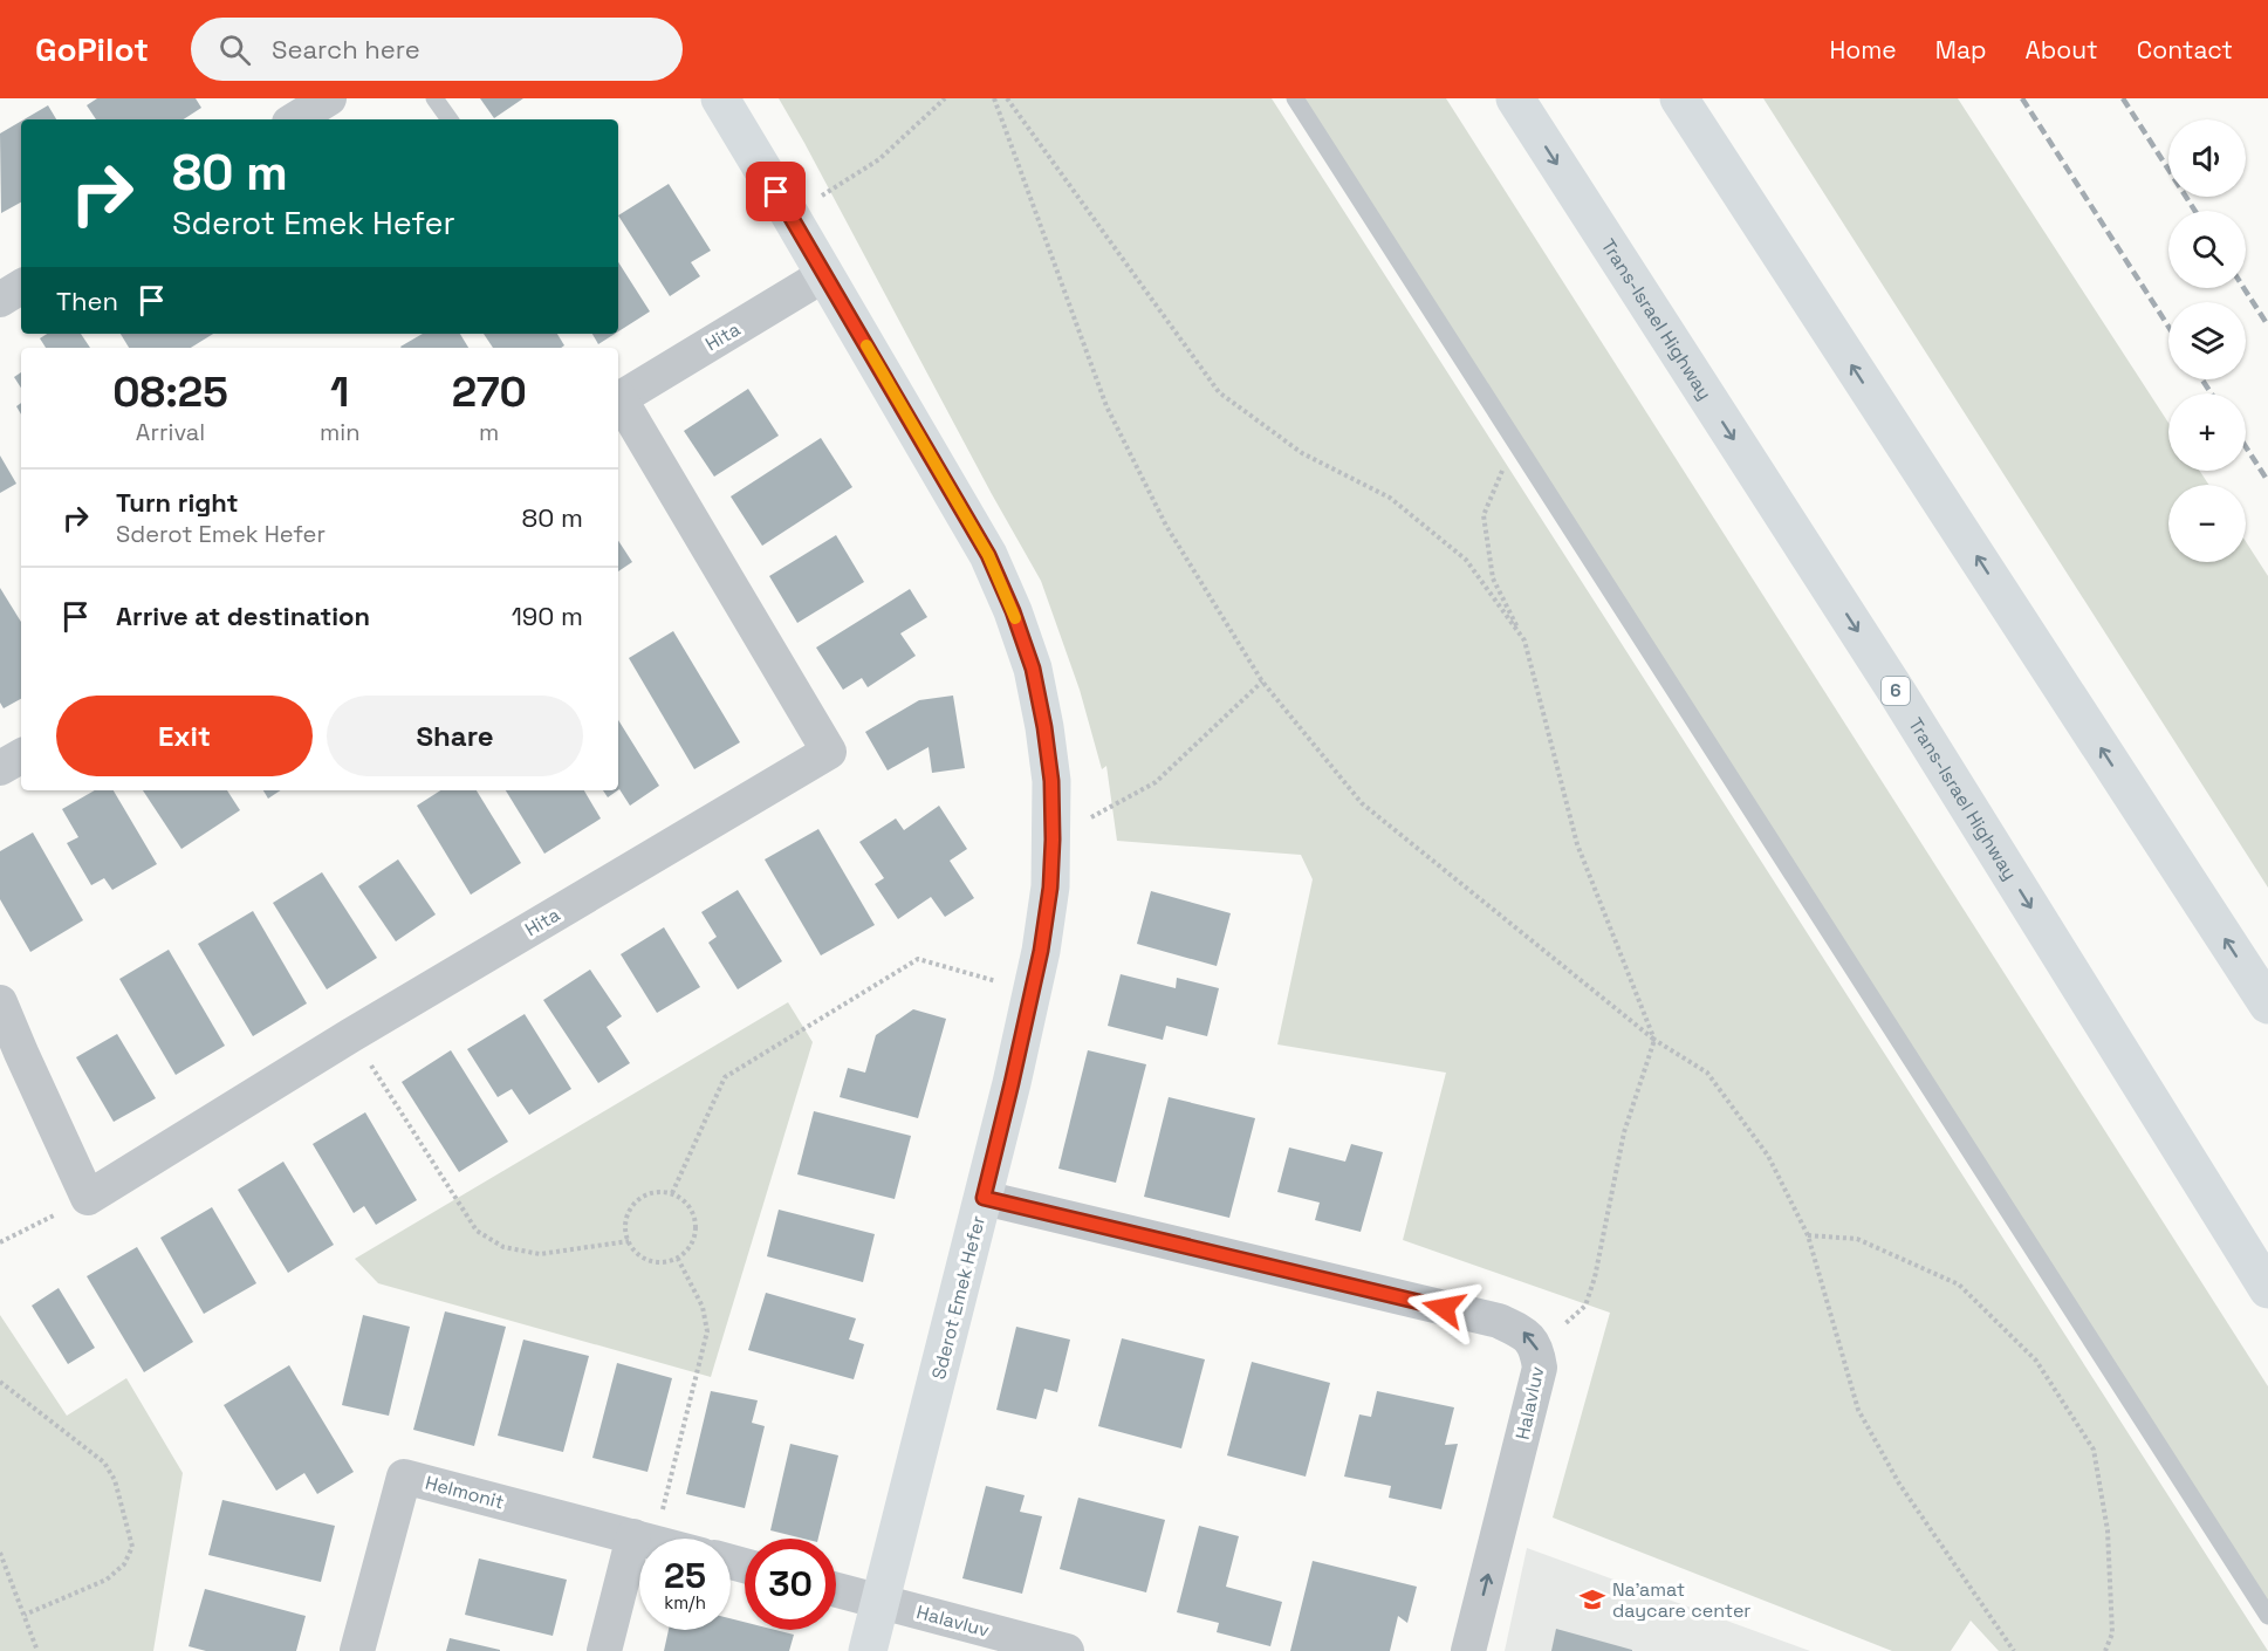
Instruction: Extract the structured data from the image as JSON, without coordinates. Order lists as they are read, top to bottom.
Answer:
{
  "streets": {
    "main road": ["Trans-Israel Highway", "6", "Sderot Emek Hefer"],
    "street": ["Hita", "Halavluv", "Helmonit"]
  },
  "crossings": [
    ["Hita", "Sderot Emek Hefer"],
    ["Sderot Emek Hefer", "Halavluv"]
  ],
  "places": {
    "school or university": ["Na'amat daycare center"]
  },
  "page": {
    "header": "GoPilot",
    "search": "Search here",
    "nav": [
      "Home",
      "Map",
      "About",
      "Contact"
    ],
    "map_buttons": ["+", "−"],
    "turn": ["80 m", "Sderot Emek Hefer"],
    "then": "Then",
    "eta": [
      "08:25",
      "Arrival",
      "1",
      "min",
      "270",
      "m"
    ],
    "list": [
      {
        "name": "Turn right",
        "note": "Sderot Emek Hefer",
        "value": "80 m"
      },
      {
        "name": "Arrive at destination",
        "value": "190 m"
      }
    ],
    "buttons": ["Exit", "Share"],
    "speed": "25 km/h",
    "limit": "30"
  }
}
